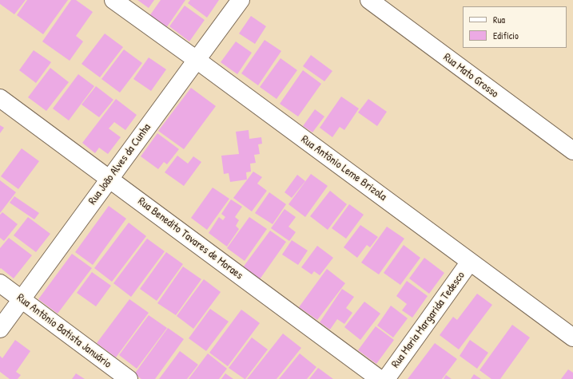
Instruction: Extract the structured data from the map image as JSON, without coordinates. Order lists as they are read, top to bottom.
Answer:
{
  "streets": {
    "street": [
      "Rua Mato Grosso",
      "Rua João Alves da Cunha",
      "Rua Antônio Leme Brizola",
      "Rua Benedito Tavares de Moraes",
      "Rua Maria Margarida Tedesco",
      "Rua Antônio Batista Januário"
    ]
  },
  "crossings": [
    ["Rua João Alves da Cunha", "Rua Antônio Leme Brizola"],
    ["Rua João Alves da Cunha", "Rua Benedito Tavares de Moraes"],
    ["Rua João Alves da Cunha", "Rua Antônio Batista Januário"],
    ["Rua Antônio Leme Brizola", "Rua Maria Margarida Tedesco"]
  ],
  "legend": ["Rua", "Edifício"]
}
